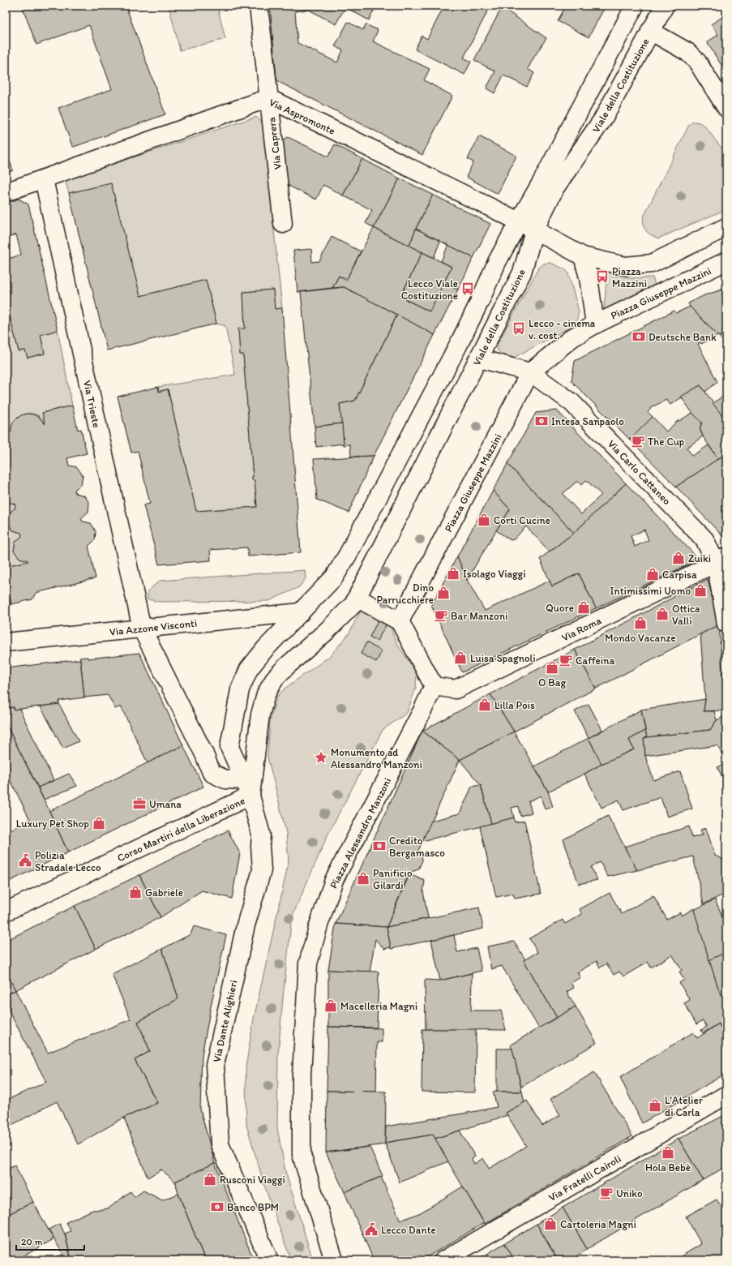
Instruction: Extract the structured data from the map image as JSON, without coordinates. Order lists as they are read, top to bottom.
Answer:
{
  "streets": {
    "street": [
      "Viale della Costituzione",
      "Via Aspromonte",
      "Via Caprera",
      "Piazza Giuseppe Mazzini",
      "Via Trieste",
      "Via Carlo Cattaneo",
      "Via Azzone Visconti",
      "Via Roma",
      "Corso Martiri della Liberazione",
      "Piazza Alessandro Manzoni",
      "Via Dante Alighieri",
      "Via Fratelli Cairoli"
    ]
  },
  "crossings": [
    ["Viale della Costituzione", "Via Aspromonte"],
    ["Viale della Costituzione", "Via Carlo Cattaneo"],
    ["Via Aspromonte", "Via Caprera"],
    ["Via Aspromonte", "Via Trieste"],
    ["Piazza Giuseppe Mazzini", "Via Carlo Cattaneo"],
    ["Via Trieste", "Via Azzone Visconti"],
    ["Via Trieste", "Corso Martiri della Liberazione"],
    ["Via Trieste", "Via Dante Alighieri"],
    ["Via Carlo Cattaneo", "Via Roma"],
    ["Via Roma", "Piazza Alessandro Manzoni"],
    ["Corso Martiri della Liberazione", "Via Dante Alighieri"]
  ],
  "places": {
    "bus stop": ["Piazza Mazzini", "Lecco Viale Costituzione", "Lecco - cinema v. cost."],
    "bank": [
      "Deutsche Bank",
      "Intesa Sanpaolo",
      "Credito Bergamasco",
      "Banco BPM"
    ],
    "cafe": [
      "The Cup",
      "Bar Manzoni",
      "Caffeina",
      "Uniko"
    ],
    "shop": [
      "Corti Cucine",
      "Zuiki",
      "Isolago Viaggi",
      "Carpisa",
      "Intimissimi Uomo",
      "Dino Parrucchiere",
      "Quore",
      "Ottica Valli",
      "Mondo Vacanze",
      "Luisa Spagnoli",
      "O Bag",
      "Lilla Pois",
      "Luxury Pet Shop",
      "Panificio Gilardi",
      "Gabriele",
      "Macelleria Magni",
      "L'Atelier di Carla",
      "Hola Bebè",
      "Rusconi Viaggi",
      "Cartoleria Magni"
    ],
    "place": ["Monumento ad Alessandro Manzoni"],
    "office": ["Umana"],
    "public building": ["Polizia Stradale Lecco", "Lecco Dante"]
  },
  "scale_bar": "20 m"
}
